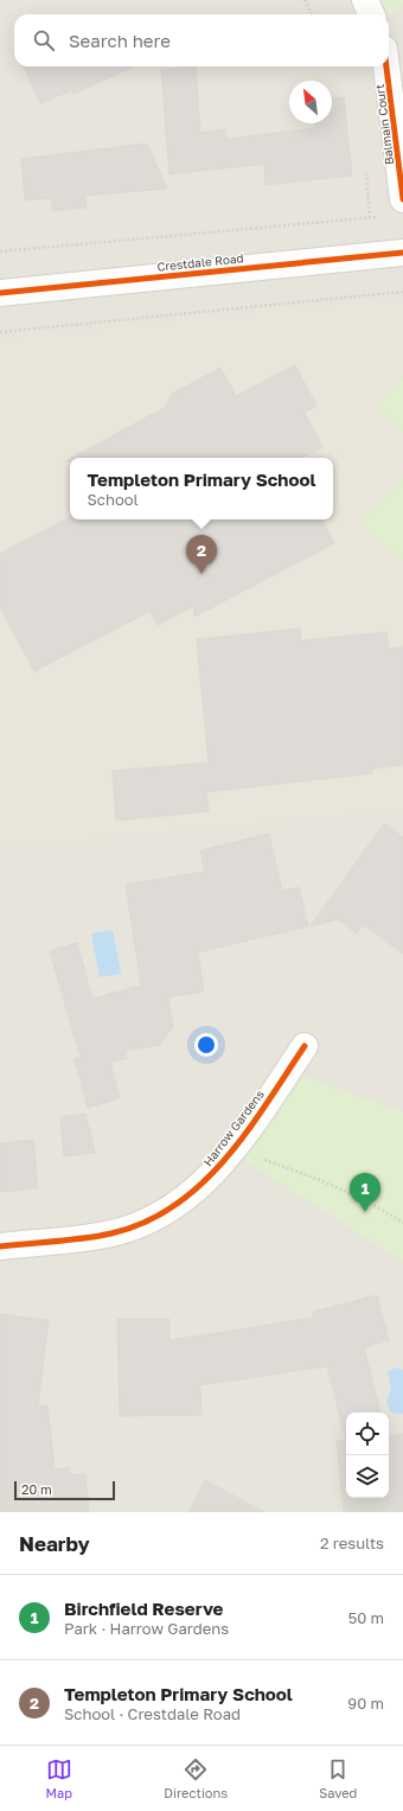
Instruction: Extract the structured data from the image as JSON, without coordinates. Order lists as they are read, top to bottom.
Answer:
{
  "streets": {
    "street": ["Balmain Court", "Crestdale Road", "Harrow Gardens"]
  },
  "scale_bar": "20 m",
  "north": "top left",
  "page": {
    "search": "Search here",
    "popup": ["Templeton Primary School", "School"],
    "pins": ["2", "1"],
    "scale": "20 m",
    "heading": ["Nearby", "2 results"],
    "list": [
      {
        "mark": "1",
        "name": "Birchfield Reserve",
        "note": "Park · Harrow Gardens",
        "value": "50 m"
      },
      {
        "mark": "2",
        "name": "Templeton Primary School",
        "note": "School · Crestdale Road",
        "value": "90 m"
      }
    ],
    "nav": ["Map", "Directions", "Saved"]
  }
}
